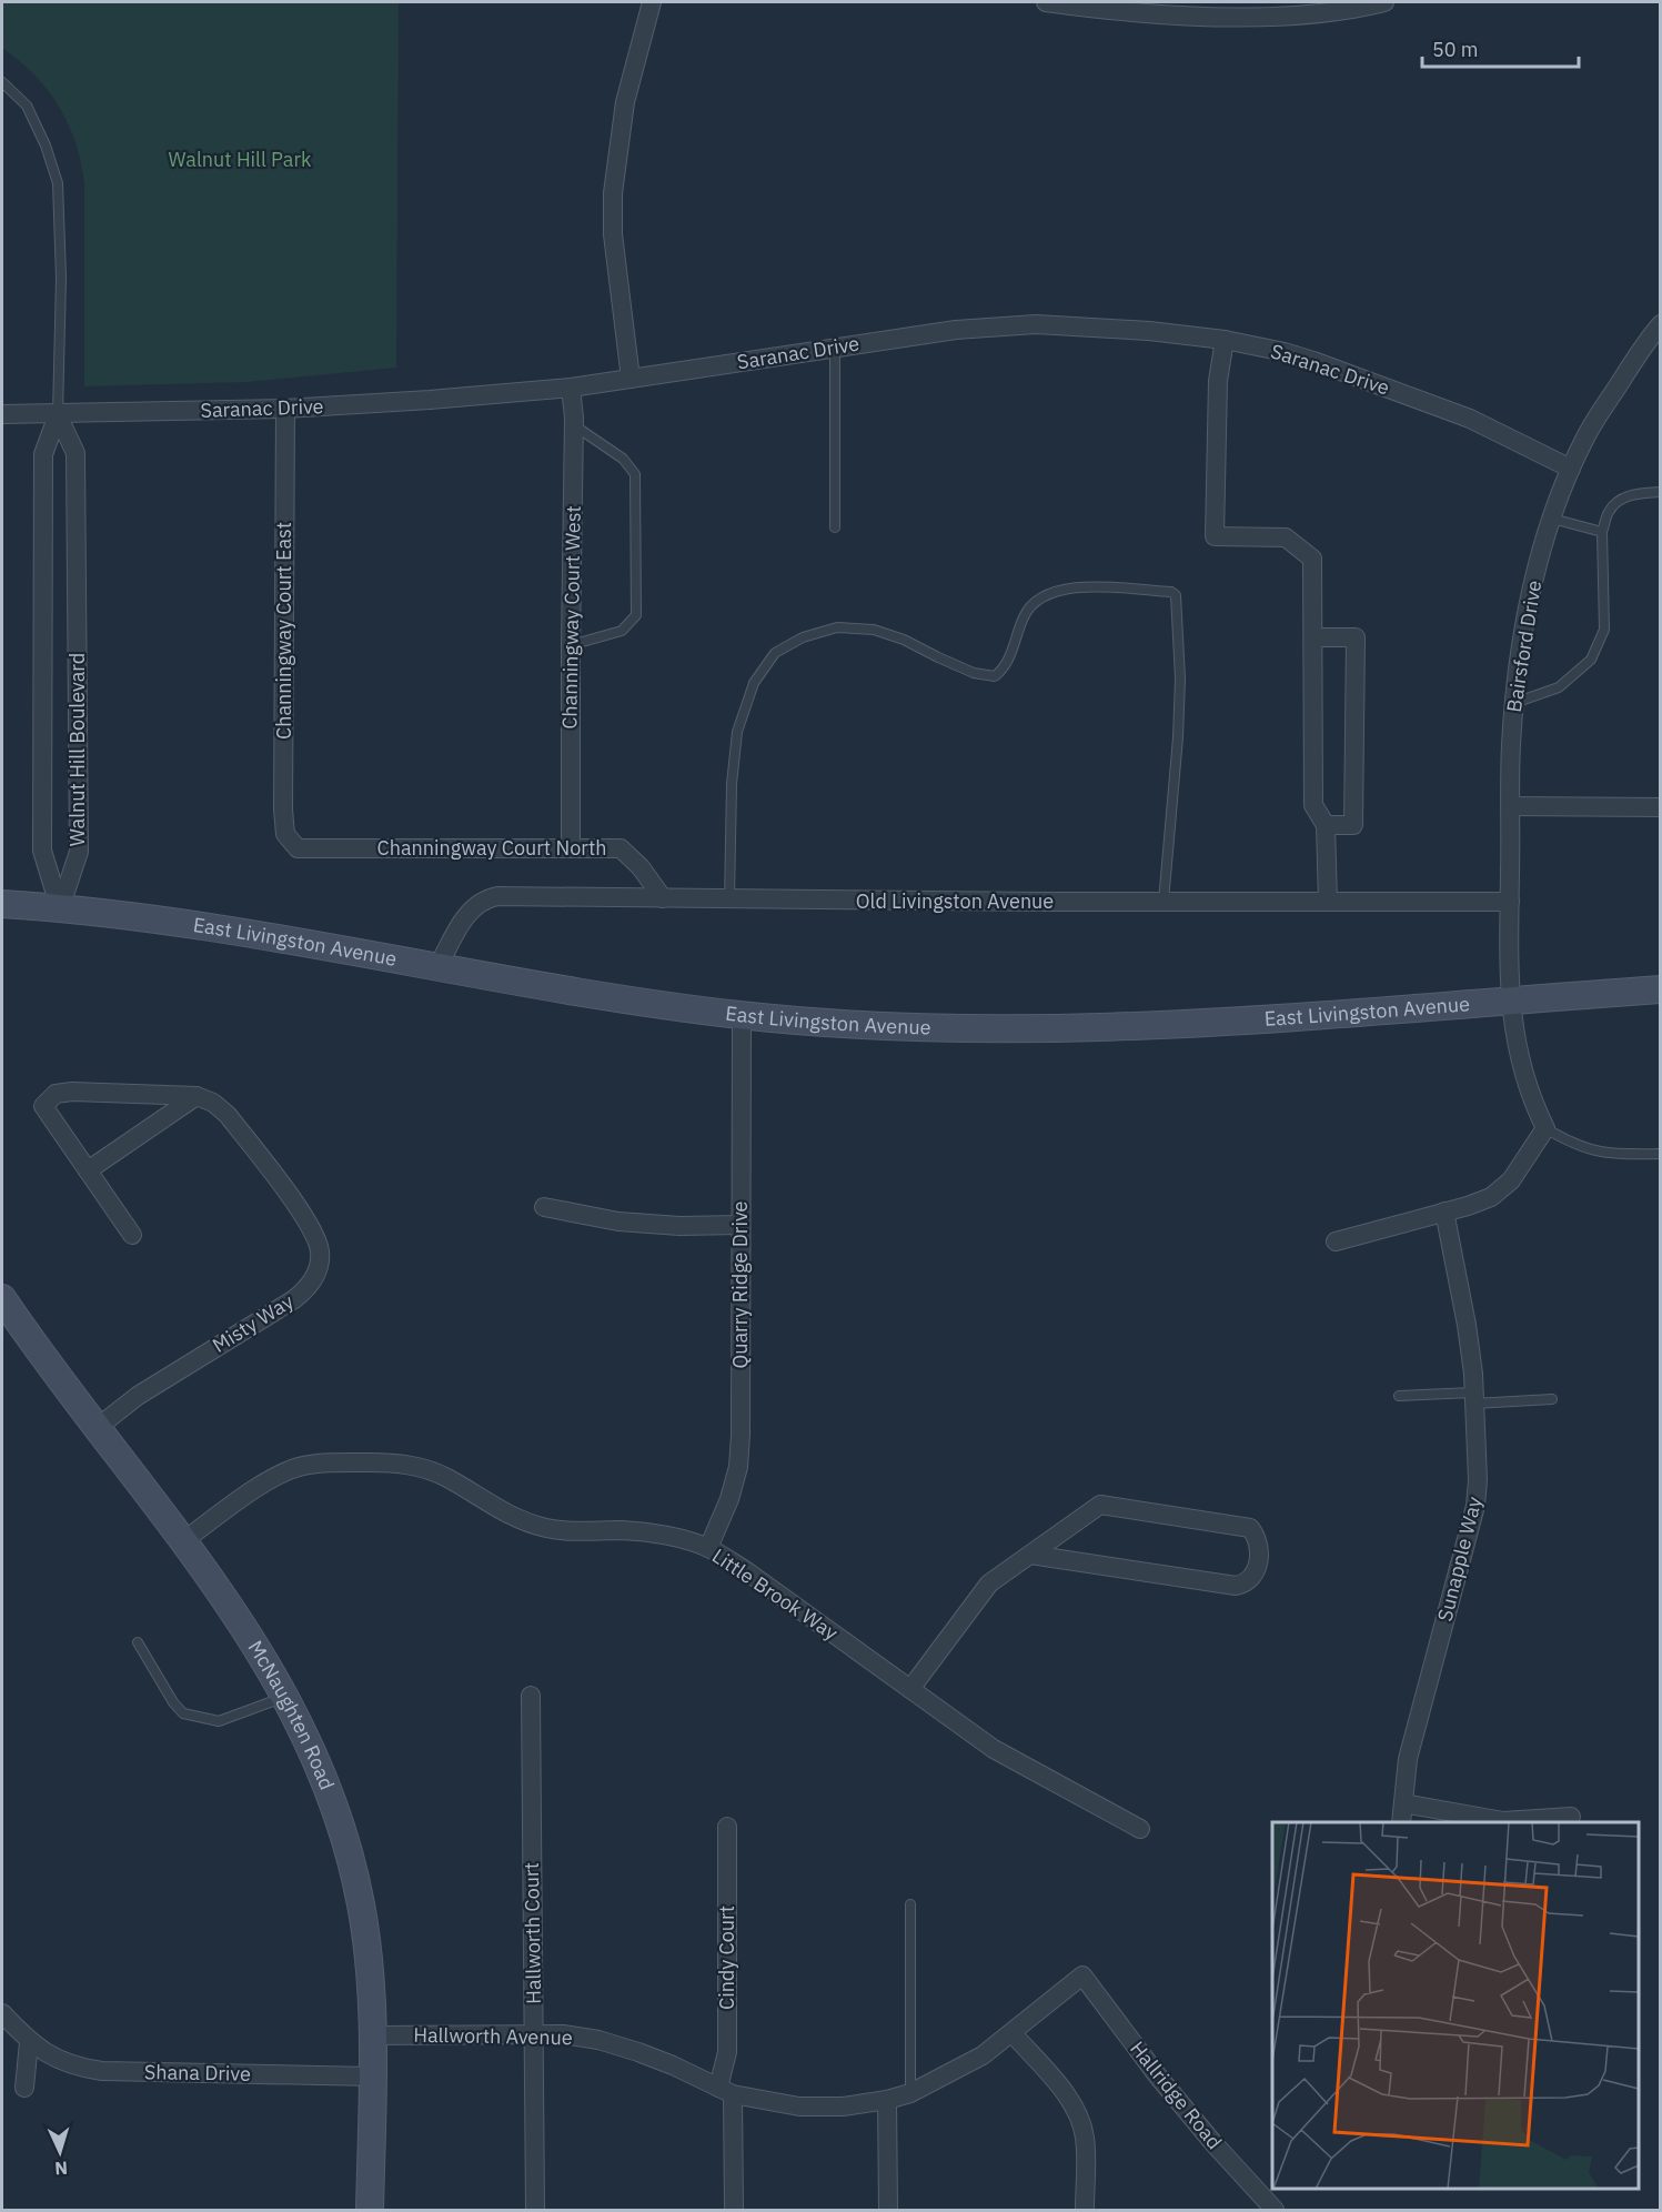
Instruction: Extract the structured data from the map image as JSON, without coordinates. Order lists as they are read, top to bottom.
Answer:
{
  "streets": {
    "main road": ["East Livingston Avenue", "McNaughten Road"],
    "street": [
      "Saranac Drive",
      "Channingway Court West",
      "Channingway Court East",
      "Bairsford Drive",
      "Walnut Hill Boulevard",
      "Channingway Court North",
      "Old Livingston Avenue",
      "Quarry Ridge Drive",
      "Misty Way",
      "Sunapple Way",
      "Little Brook Way",
      "Hallworth Court",
      "Cindy Court",
      "Hallworth Avenue",
      "Shana Drive",
      "Hallridge Road"
    ]
  },
  "crossings": [
    ["Saranac Drive", "Channingway Court West"],
    ["Saranac Drive", "Channingway Court East"],
    ["Saranac Drive", "Bairsford Drive"],
    ["Saranac Drive", "Walnut Hill Boulevard"],
    ["Channingway Court West", "Channingway Court North"],
    ["Channingway Court East", "Channingway Court North"],
    ["Bairsford Drive", "Old Livingston Avenue"],
    ["Bairsford Drive", "East Livingston Avenue"],
    ["Walnut Hill Boulevard", "East Livingston Avenue"],
    ["Channingway Court North", "Old Livingston Avenue"],
    ["Old Livingston Avenue", "East Livingston Avenue"],
    ["East Livingston Avenue", "Quarry Ridge Drive"],
    ["Quarry Ridge Drive", "Little Brook Way"],
    ["Misty Way", "McNaughten Road"],
    ["Little Brook Way", "McNaughten Road"],
    ["McNaughten Road", "Hallworth Avenue"],
    ["McNaughten Road", "Shana Drive"],
    ["Hallworth Court", "Hallworth Avenue"],
    ["Cindy Court", "Hallworth Avenue"],
    ["Hallworth Avenue", "Hallridge Road"]
  ],
  "parks": ["Walnut Hill Park"],
  "scale_bar": "50 m",
  "north": "bottom"
}
